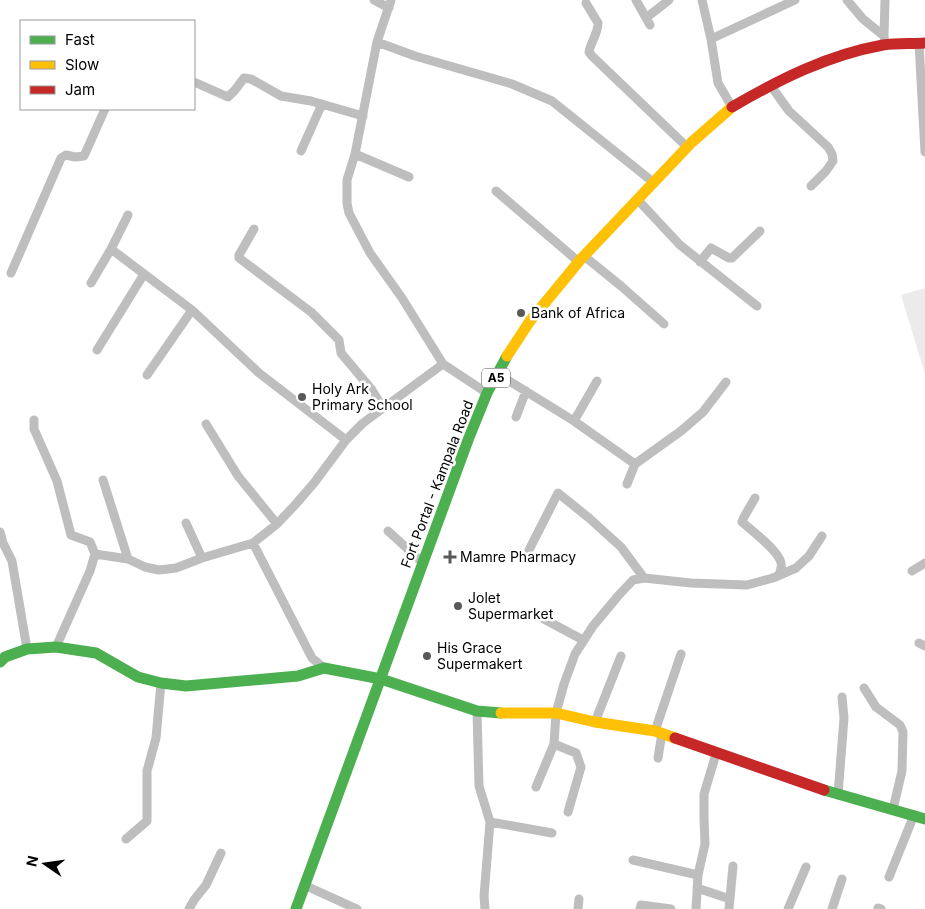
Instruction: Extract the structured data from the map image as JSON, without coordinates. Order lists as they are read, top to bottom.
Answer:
{
  "streets": {
    "main road": ["A5", "Fort Portal - Kampala Road"]
  },
  "places": {
    "other": [
      "Bank of Africa",
      "Holy Ark Primary School",
      "Jolet Supermarket",
      "His Grace Supermakert"
    ],
    "health": ["Mamre Pharmacy"]
  },
  "legend": ["Fast", "Slow", "Jam"],
  "north": "left"
}
